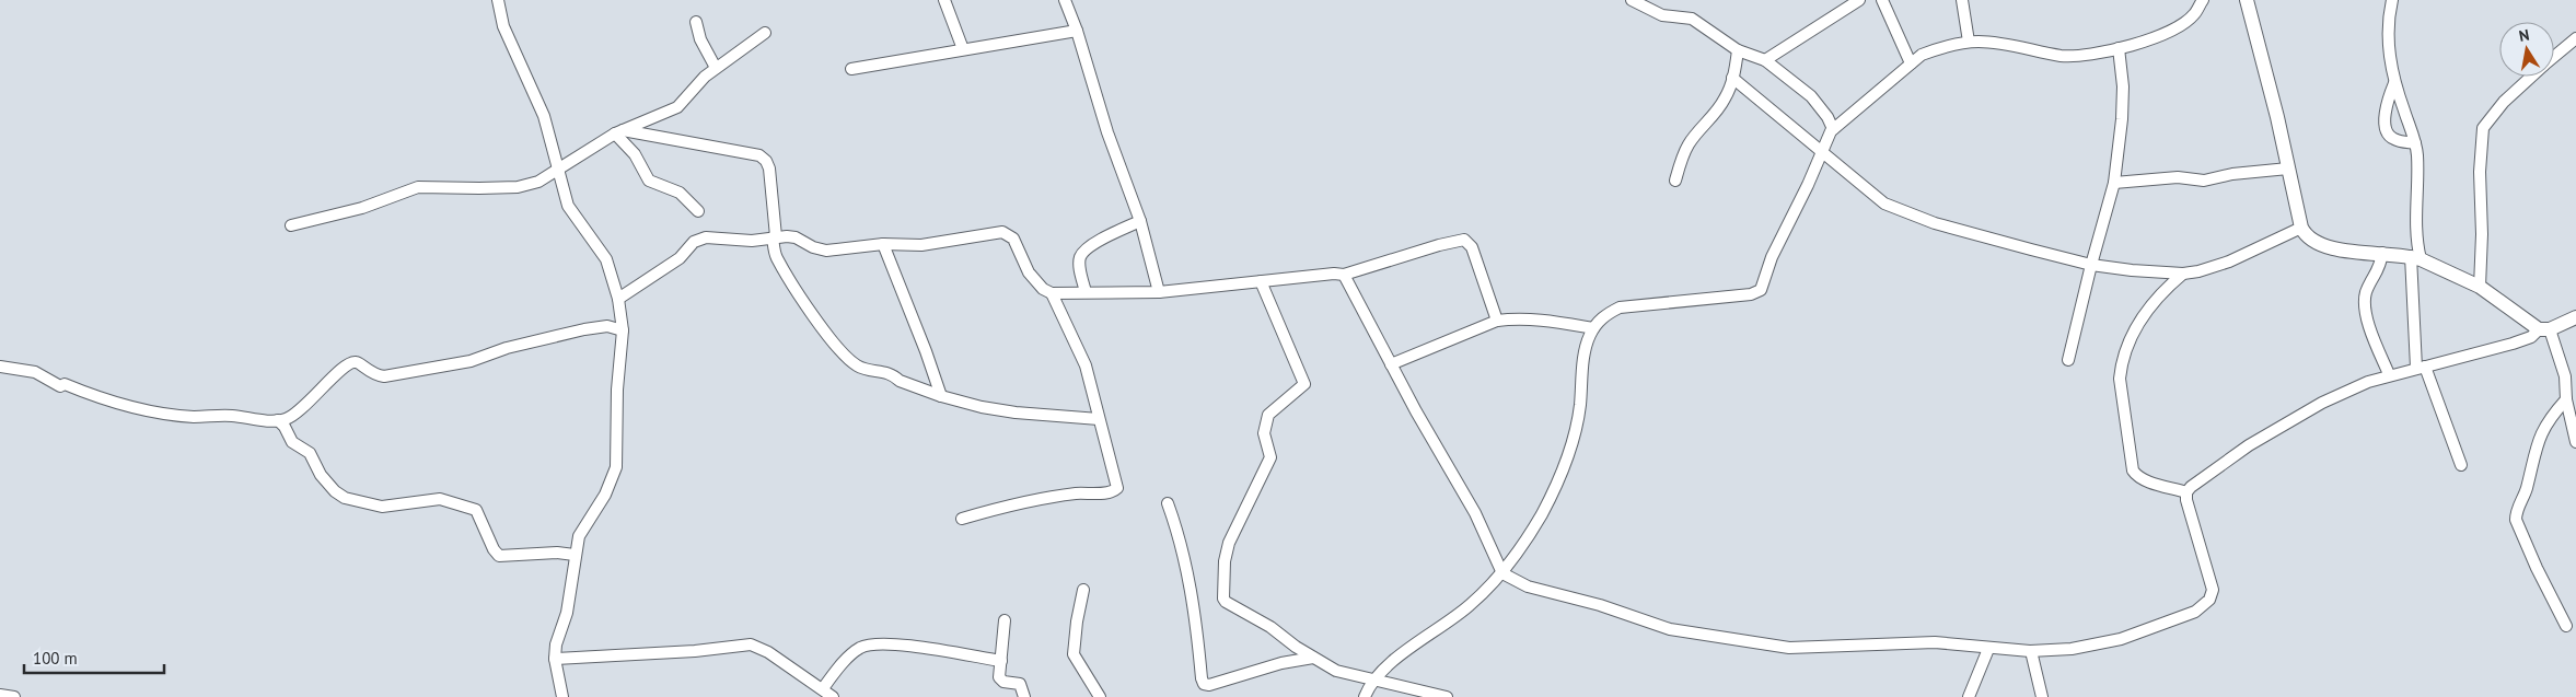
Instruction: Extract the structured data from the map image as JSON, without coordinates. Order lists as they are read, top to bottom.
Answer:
{
  "scale_bar": "100 m",
  "north": "top"
}
